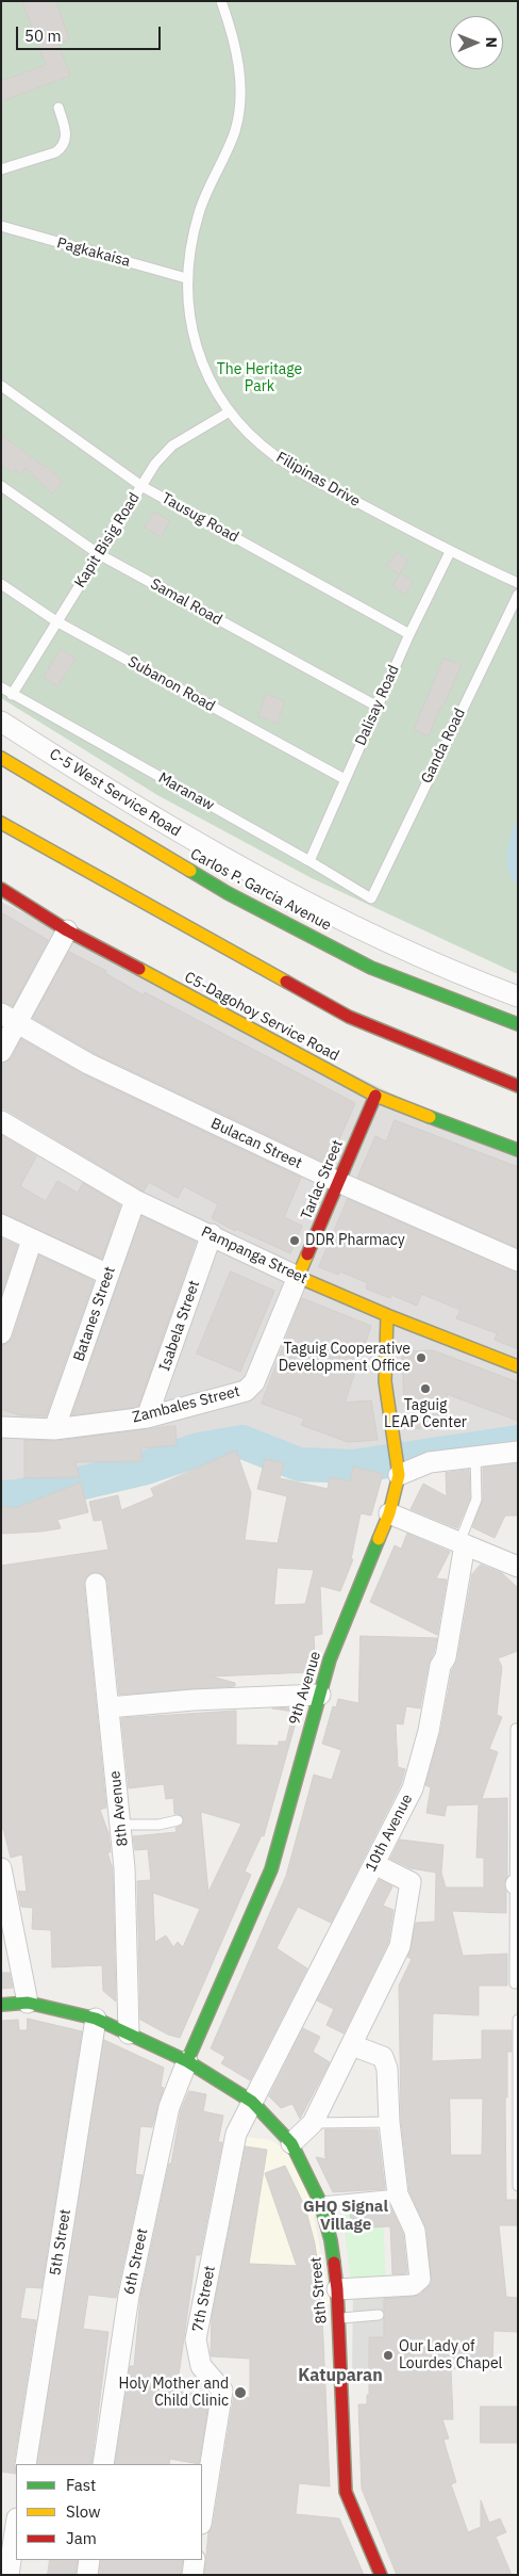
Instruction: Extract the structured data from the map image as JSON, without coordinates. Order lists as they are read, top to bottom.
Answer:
{
  "streets": {
    "street": [
      "C-5 West Service Road",
      "Carlos P. Garcia Avenue",
      "C5-Dagohoy Service Road",
      "Bulacan Street",
      "Tarlac Street",
      "Pampanga Street",
      "Batanes Street",
      "Isabela Street",
      "Zambales Street",
      "9th Avenue",
      "8th Avenue",
      "10th Avenue",
      "5th Street",
      "6th Street",
      "8th Street",
      "7th Street"
    ],
    "lane": [
      "Pagkakaisa",
      "Filipinas Drive",
      "Tausug Road",
      "Kapit Bisig Road",
      "Samal Road",
      "Subanon Road",
      "Dalisay Road",
      "Ganda Road",
      "Maranaw"
    ]
  },
  "crossings": [
    ["Pagkakaisa", "Filipinas Drive"],
    ["Filipinas Drive", "Kapit Bisig Road"],
    ["Filipinas Drive", "Dalisay Road"],
    ["Tausug Road", "Kapit Bisig Road"],
    ["Tausug Road", "Dalisay Road"],
    ["Kapit Bisig Road", "Samal Road"],
    ["Kapit Bisig Road", "Subanon Road"],
    ["Kapit Bisig Road", "Maranaw"],
    ["Samal Road", "Dalisay Road"],
    ["Subanon Road", "Dalisay Road"],
    ["Dalisay Road", "Maranaw"],
    ["Ganda Road", "Maranaw"],
    ["C5-Dagohoy Service Road", "Tarlac Street"],
    ["Bulacan Street", "Tarlac Street"],
    ["Tarlac Street", "Pampanga Street"],
    ["Tarlac Street", "Zambales Street"],
    ["Pampanga Street", "Batanes Street"],
    ["Pampanga Street", "Isabela Street"],
    ["Pampanga Street", "Zambales Street"],
    ["Pampanga Street", "9th Avenue"],
    ["Batanes Street", "Zambales Street"],
    ["Isabela Street", "Zambales Street"],
    ["9th Avenue", "6th Street"],
    ["9th Avenue", "8th Street"],
    ["8th Avenue", "8th Street"],
    ["10th Avenue", "8th Street"],
    ["10th Avenue", "7th Street"],
    ["5th Street", "8th Street"],
    ["6th Street", "8th Street"],
    ["8th Street", "7th Street"]
  ],
  "districts": ["GHQ Signal Village", "Katuparan"],
  "parks": ["The Heritage Park"],
  "places": [
    "DDR Pharmacy",
    "Taguig Cooperative Development Office",
    "Taguig LEAP Center",
    "Our Lady of Lourdes Chapel",
    "Holy Mother and Child Clinic"
  ],
  "legend": ["Fast", "Slow", "Jam"],
  "scale_bar": "50 m",
  "north": "right"
}
